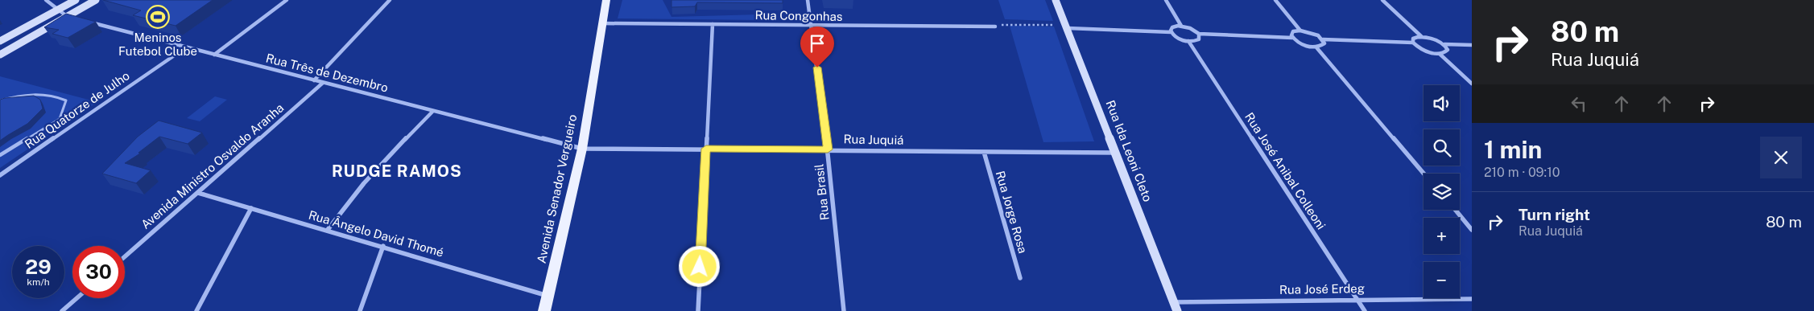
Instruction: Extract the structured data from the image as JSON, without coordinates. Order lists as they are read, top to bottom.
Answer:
{
  "streets": {
    "main road": ["Avenida Senador Vergueiro"],
    "street": [
      "Rua Congonhas",
      "Rua Três de Dezembro",
      "Rua Quatorze de Julho",
      "Rua Juquiá",
      "Rua Ida Leoni Cleto",
      "Avenida Ministro Osvaldo Aranha",
      "Rua José Anibal Colleoni",
      "Rua Brasil",
      "Rua Jorge Rosa",
      "Rua Ângelo David Thomé",
      "Rua José Erdeg"
    ]
  },
  "crossings": [
    ["Rua Congonhas", "Avenida Senador Vergueiro"],
    ["Rua Congonhas", "Rua Brasil"],
    ["Rua Três de Dezembro", "Rua Quatorze de Julho"],
    ["Rua Três de Dezembro", "Rua Juquiá"],
    ["Rua Três de Dezembro", "Avenida Ministro Osvaldo Aranha"],
    ["Rua Três de Dezembro", "Avenida Senador Vergueiro"],
    ["Rua Juquiá", "Rua Ida Leoni Cleto"],
    ["Rua Juquiá", "Avenida Senador Vergueiro"],
    ["Rua Juquiá", "Rua Brasil"],
    ["Rua Juquiá", "Rua Jorge Rosa"],
    ["Rua Ida Leoni Cleto", "Rua José Erdeg"],
    ["Avenida Ministro Osvaldo Aranha", "Rua Ângelo David Thomé"],
    ["Rua José Anibal Colleoni", "Rua José Erdeg"],
    ["Avenida Senador Vergueiro", "Rua Ângelo David Thomé"]
  ],
  "districts": ["RUDGE RAMOS"],
  "places": {
    "sports": ["Meninos Futebol Clube"]
  },
  "page": {
    "turn": ["80 m", "Rua Juquiá"],
    "map_buttons": ["+", "−"],
    "heading": ["1 min", "210 m · 09:10"],
    "list": [
      {
        "name": "Turn right",
        "note": "Rua Juquiá",
        "value": "80 m"
      }
    ],
    "speed": "29 km/h",
    "limit": "30"
  }
}
